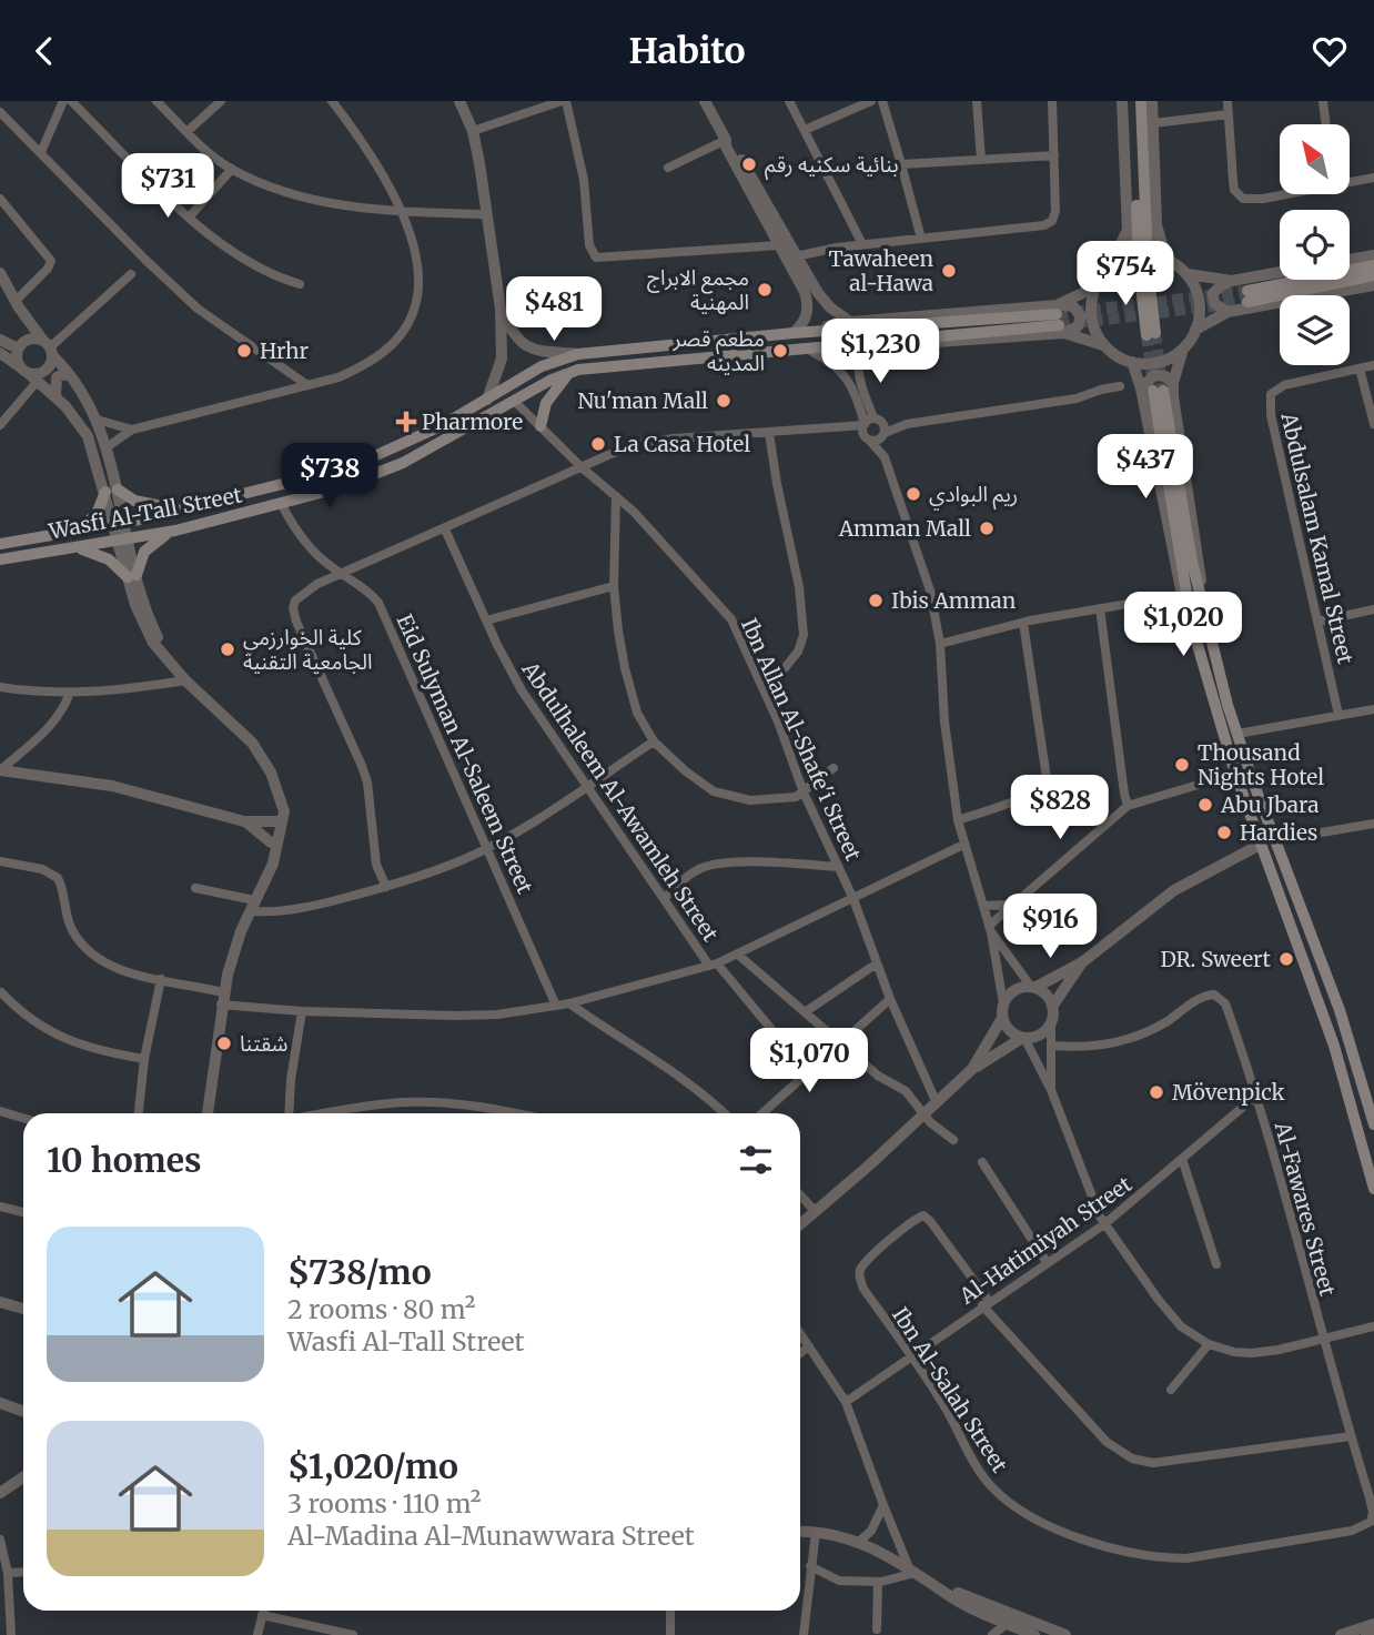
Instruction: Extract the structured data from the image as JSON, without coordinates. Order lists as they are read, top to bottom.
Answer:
{
  "streets": {
    "main road": ["Wasfi Al-Tall Street"],
    "street": [
      "Abdulsalam Kamal Street",
      "Ibn Allan Al-Shafe'i Street",
      "Eid Sulyman Al-Saleem Street",
      "Abdulhaleem Al-Awamleh Street",
      "Al-Fawares Street",
      "Al-Hatimiyah Street",
      "Ibn Al-Salah Street"
    ]
  },
  "crossings": [
    ["Wasfi Al-Tall Street", "Ibn Allan Al-Shafe'i Street"],
    ["Wasfi Al-Tall Street", "Eid Sulyman Al-Saleem Street"],
    ["Al-Fawares Street", "Al-Hatimiyah Street"],
    ["Al-Fawares Street", "Ibn Al-Salah Street"],
    ["Al-Hatimiyah Street", "Ibn Al-Salah Street"]
  ],
  "places": {
    "other": [
      "بنائية سكنيه رقم",
      "Tawaheen al-Hawa",
      "مجمع الابراج المهنية",
      "Hrhr",
      "مطعم قصر المدينه",
      "Nu'man Mall",
      "La Casa Hotel",
      "ريم البوادي",
      "Amman Mall",
      "Ibis Amman",
      "كلية الخوارزمي الجامعية التقنية",
      "Thousand Nights Hotel",
      "Abu Jbara",
      "Hardies",
      "DR. Sweert",
      "شقتنا",
      "Mövenpick"
    ],
    "health": ["Pharmore"]
  },
  "north": "top left",
  "page": {
    "header": "Habito",
    "price": [
      "$731",
      "$754",
      "$481",
      "$1,230",
      "$437",
      "$738",
      "$1,020",
      "$828",
      "$916",
      "$1,070"
    ],
    "heading": "10 homes",
    "list": [
      {
        "name": "$738/mo",
        "note": "2 rooms · 80 m² · Wasfi Al-Tall Street"
      },
      {
        "name": "$1,020/mo",
        "note": "3 rooms · 110 m² · Al-Madina Al-Munawwara Street"
      }
    ]
  }
}
